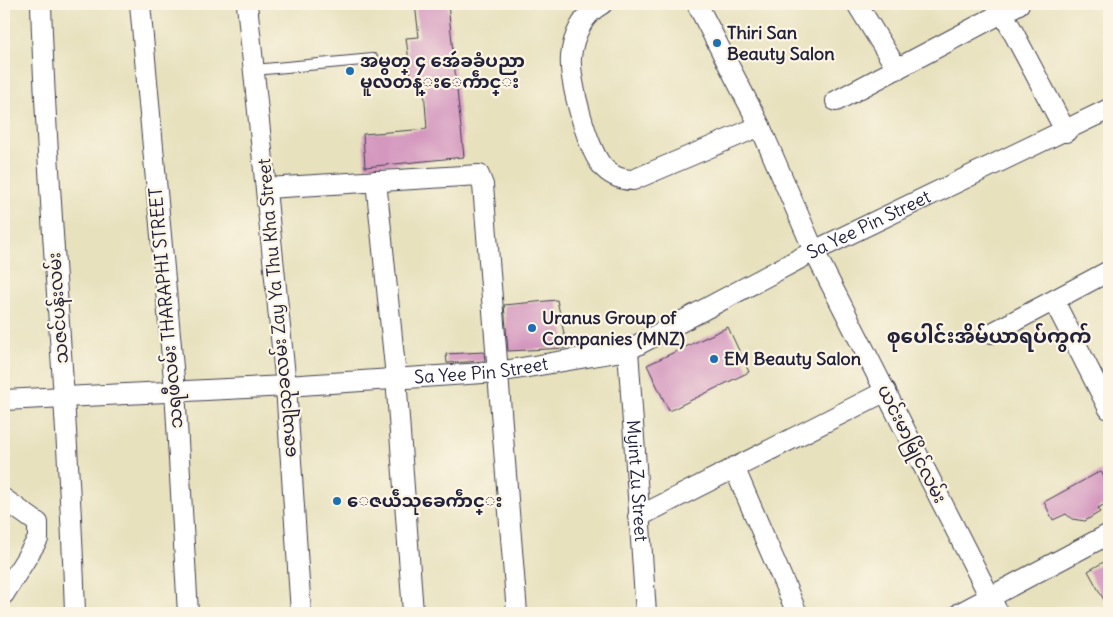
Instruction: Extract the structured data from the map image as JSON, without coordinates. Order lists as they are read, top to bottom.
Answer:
{
  "streets": {
    "street": [
      "Sa Yee Pin Street",
      "သဇင်ပန်းလမ်း",
      "သရဖီလမ်း THARAPHI STREET",
      "ဇေယျသုခလမ်း Zay Ya Thu Kha Street",
      "ယင်းမာမြိုင်လမ်း",
      "Myint Zu Street"
    ]
  },
  "crossings": [
    ["Sa Yee Pin Street", "သဇင်ပန်းလမ်း"],
    ["Sa Yee Pin Street", "သရဖီလမ်း THARAPHI STREET"],
    ["Sa Yee Pin Street", "ဇေယျသုခလမ်း Zay Ya Thu Kha Street"],
    ["Sa Yee Pin Street", "ယင်းမာမြိုင်လမ်း"],
    ["Sa Yee Pin Street", "Myint Zu Street"]
  ],
  "districts": ["စုပေါင်းအိမ်ယာရပ်ကွက်"],
  "places": [
    "Thiri San Beauty Salon",
    "အမွတ္ ၄ အေဴခခံပညာ မူလတန္းေကဵာင္း",
    "Uranus Group of Companies (MNZ)",
    "EM Beauty Salon",
    "ေဇယဵသုခေကဵာင္း"
  ]
}
